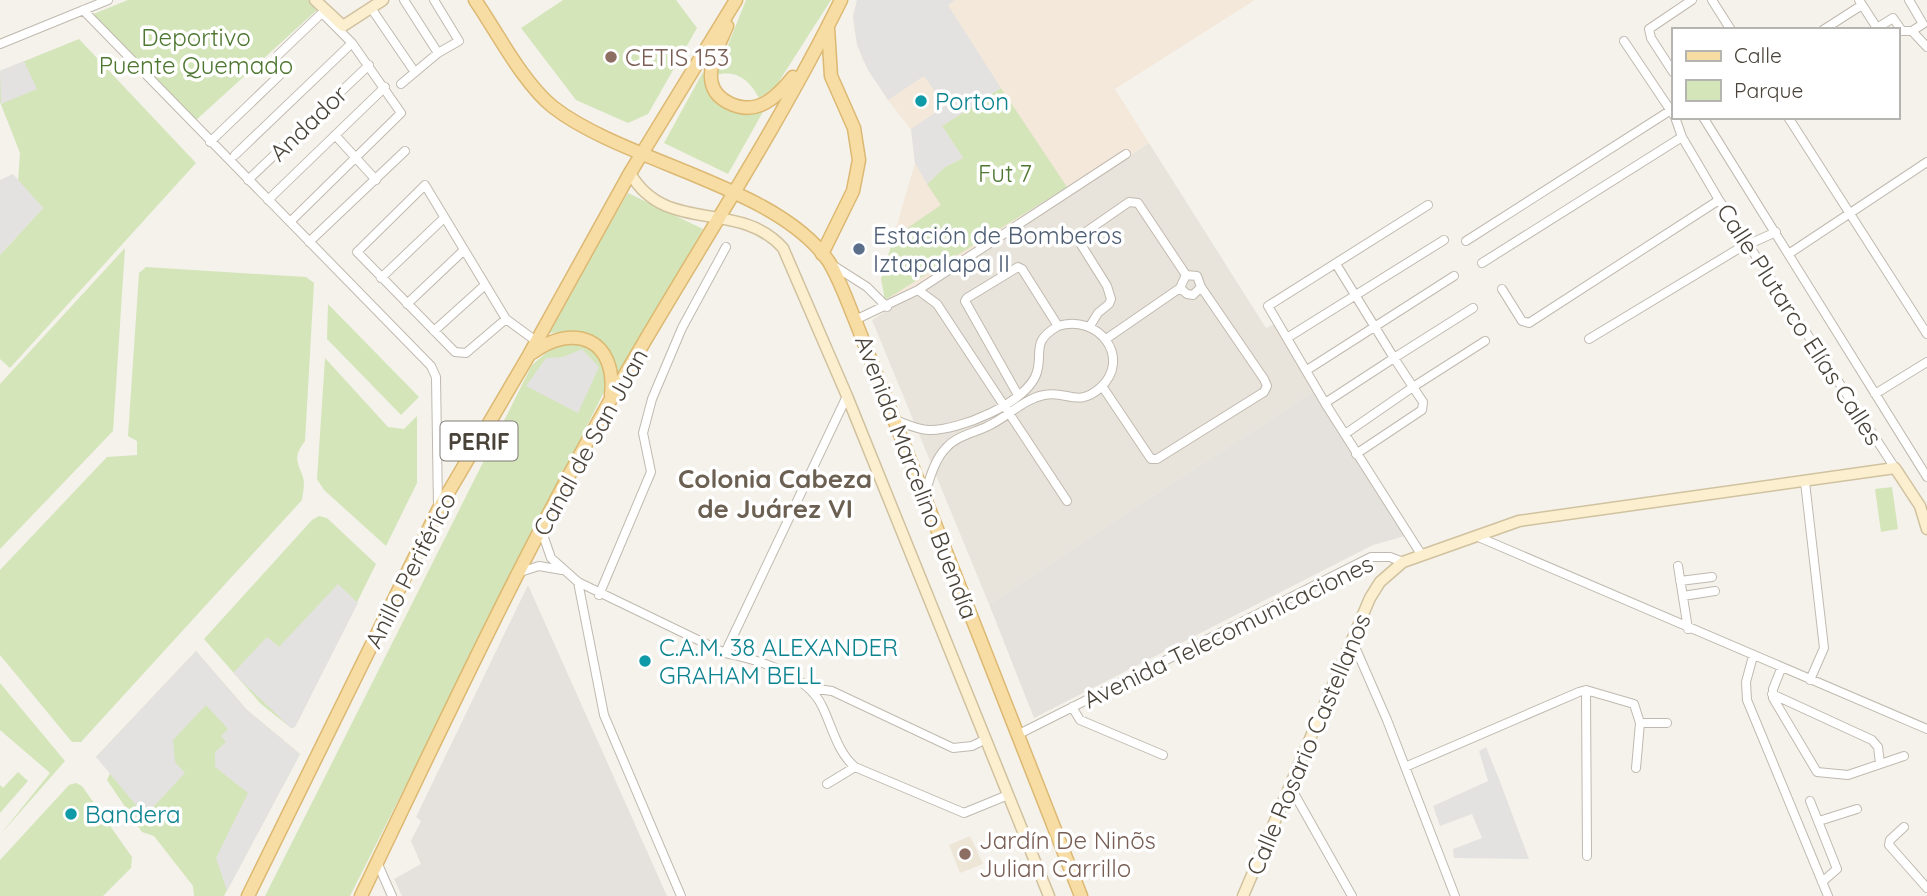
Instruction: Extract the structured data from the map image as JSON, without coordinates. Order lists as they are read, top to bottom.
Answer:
{
  "streets": {
    "main road": [
      "PERIF",
      "Canal de San Juan",
      "Avenida Marcelino Buendía",
      "Anillo Periférico"
    ],
    "street": [
      "Andador",
      "Calle Plutarco Elías Calles",
      "Avenida Telecomunicaciones",
      "Calle Rosario Castellanos"
    ]
  },
  "crossings": [
    ["Calle Plutarco Elías Calles", "Avenida Telecomunicaciones"],
    ["Canal de San Juan", "Avenida Marcelino Buendía"],
    ["Avenida Marcelino Buendía", "Anillo Periférico"],
    ["Avenida Marcelino Buendía", "Avenida Telecomunicaciones"],
    ["Avenida Telecomunicaciones", "Calle Rosario Castellanos"]
  ],
  "districts": ["Colonia Cabeza de Juárez VI"],
  "parks": ["Deportivo Puente Quemado", "Fut 7"],
  "places": [
    "CETIS 153",
    "Porton",
    "Estación de Bomberos Iztapalapa II",
    "C.A.M. 38 ALEXANDER GRAHAM BELL",
    "Bandera",
    "Jardín De Ninõs Julian Carrillo"
  ],
  "legend": ["Calle", "Parque"]
}
